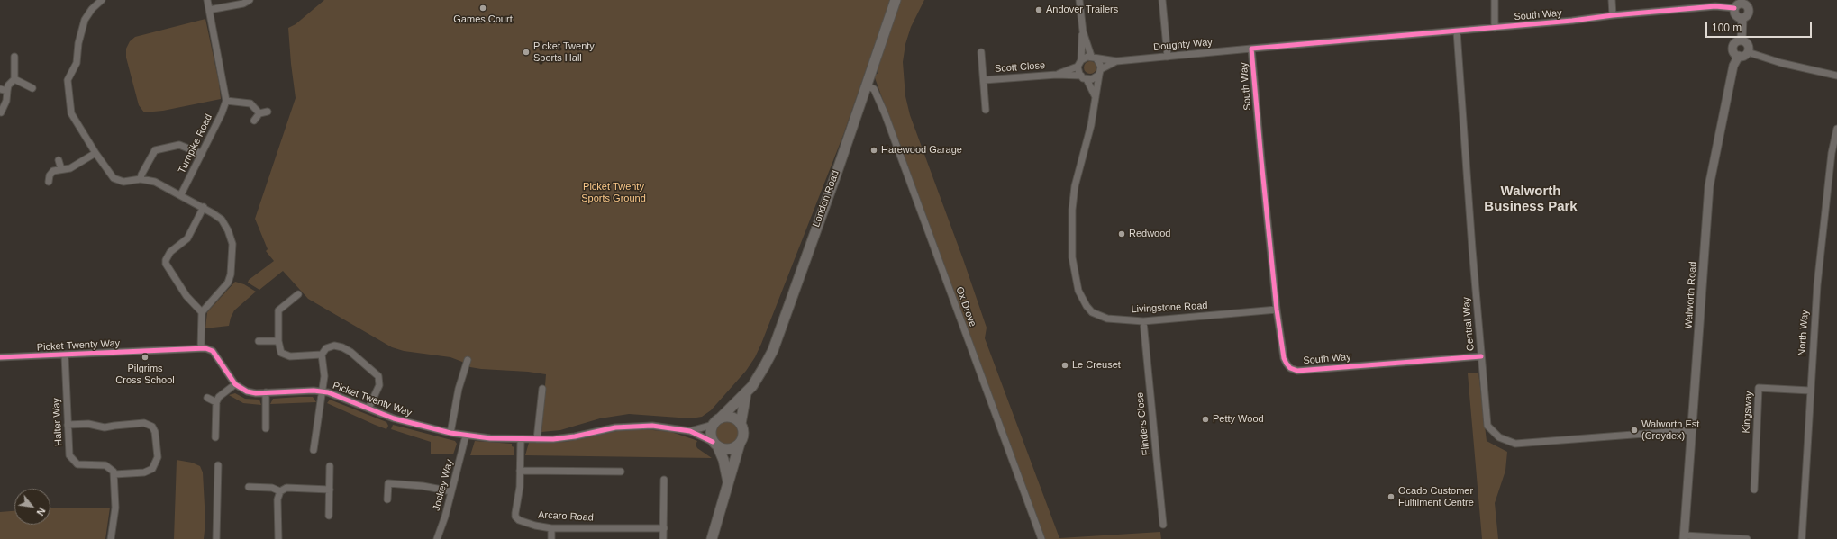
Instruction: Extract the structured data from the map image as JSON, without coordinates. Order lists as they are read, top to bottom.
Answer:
{
  "streets": {
    "main road": ["London Road"],
    "street": [
      "South Way",
      "Doughty Way",
      "Scott Close",
      "Turnpike Road",
      "Walworth Road",
      "Ox Drove",
      "Livingstone Road",
      "Central Way",
      "North Way",
      "Picket Twenty Way",
      "Kingsway",
      "Halter Way",
      "Flinders Close",
      "Jockey Way",
      "Arcaro Road"
    ]
  },
  "crossings": [
    ["South Way", "Doughty Way"],
    ["South Way", "Livingstone Road"],
    ["South Way", "Central Way"],
    ["Doughty Way", "Scott Close"],
    ["Doughty Way", "Livingstone Road"],
    ["Scott Close", "Livingstone Road"],
    ["London Road", "Ox Drove"],
    ["Walworth Road", "Central Way"],
    ["Livingstone Road", "Flinders Close"],
    ["North Way", "Kingsway"],
    ["Picket Twenty Way", "Halter Way"],
    ["Picket Twenty Way", "Jockey Way"],
    ["Picket Twenty Way", "Arcaro Road"]
  ],
  "districts": ["Walworth Business Park"],
  "parks": ["Picket Twenty Sports Ground"],
  "places": [
    "Games Court",
    "Andover Trailers",
    "Picket Twenty Sports Hall",
    "Harewood Garage",
    "Redwood",
    "Pilgrims Cross School",
    "Le Creuset",
    "Petty Wood",
    "Walworth Est (Croydex)",
    "Ocado Customer Fulfilment Centre"
  ],
  "scale_bar": "100 m",
  "north": "bottom right"
}
